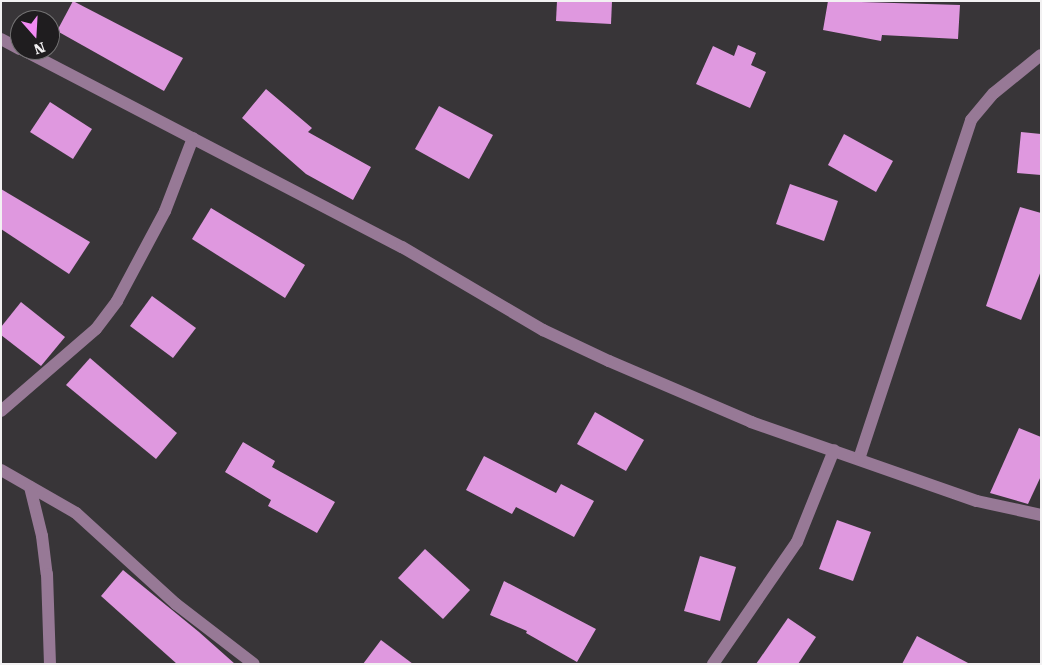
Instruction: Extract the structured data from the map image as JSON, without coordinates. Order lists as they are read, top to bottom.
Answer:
{
  "north": "bottom"
}
